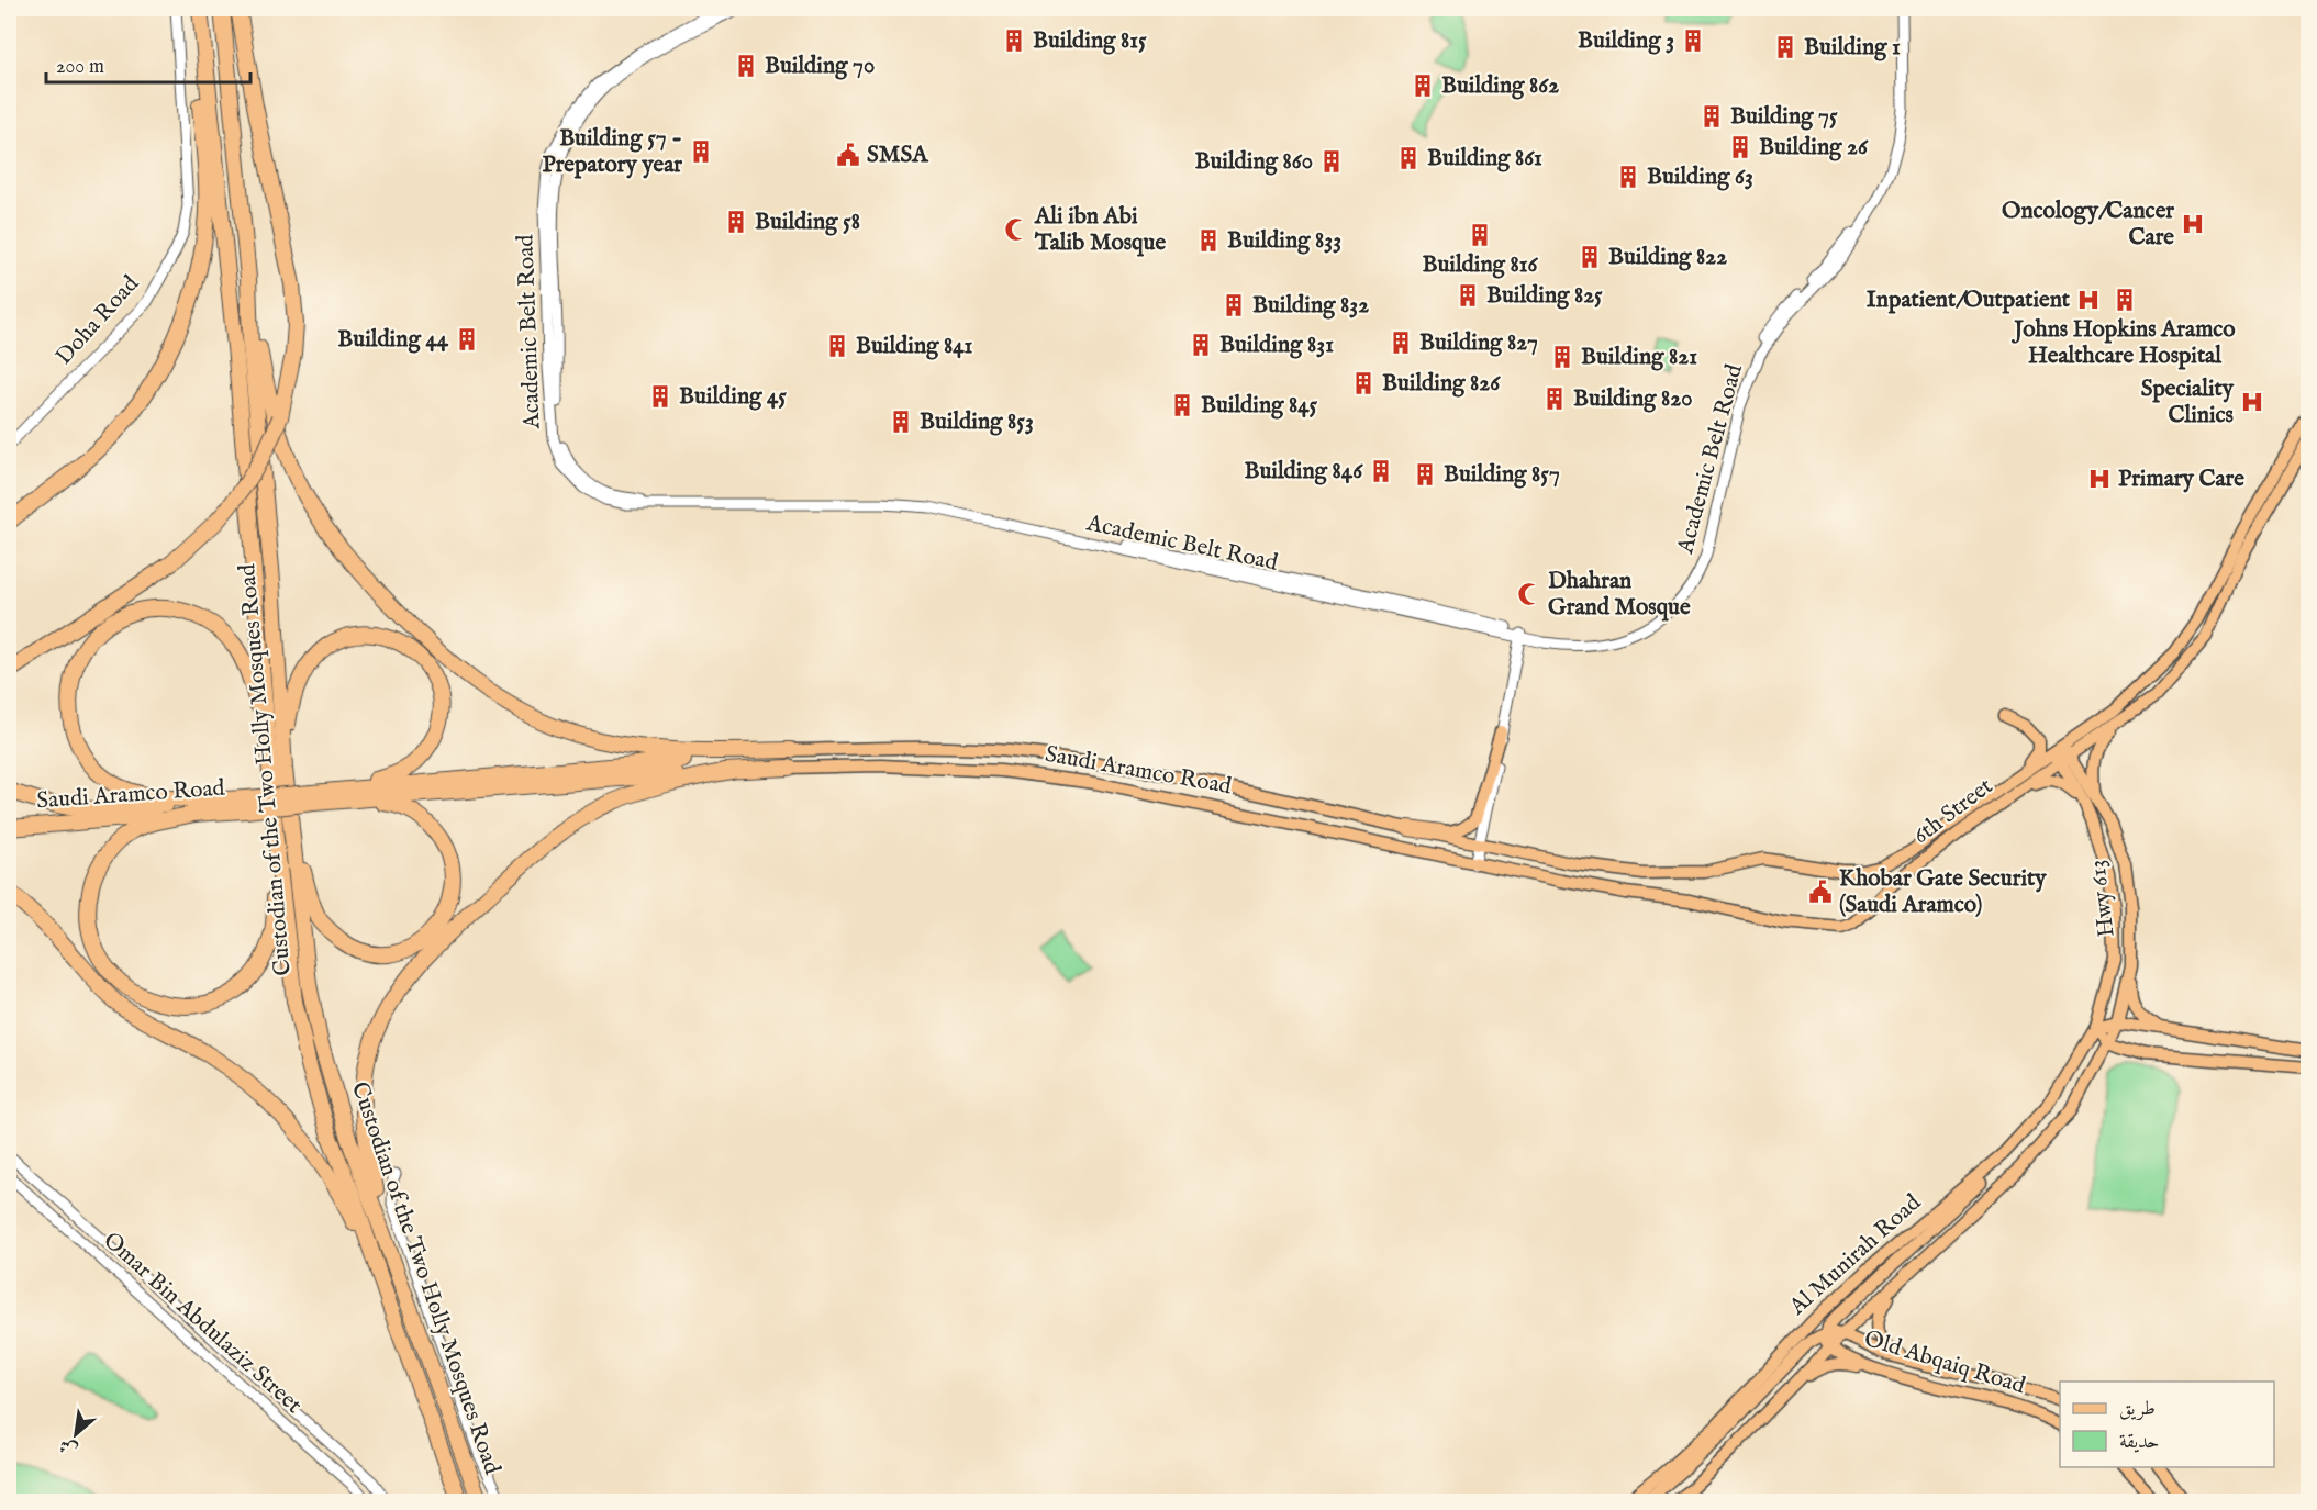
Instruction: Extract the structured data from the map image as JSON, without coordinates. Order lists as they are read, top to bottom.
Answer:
{
  "streets": {
    "highway": ["Custodian of the Two Holly Mosques Road", "Saudi Aramco Road"],
    "main road": [
      "6th Street",
      "Hwy 613",
      "Al Munirah Road",
      "Old Abqaiq Road"
    ],
    "street": ["Doha Road", "Academic Belt Road", "Omar Bin Abdulaziz Street"]
  },
  "crossings": [
    ["Saudi Aramco Road", "6th Street"],
    ["Hwy 613", "Al Munirah Road"],
    ["Al Munirah Road", "Old Abqaiq Road"]
  ],
  "places": {
    "building": [
      "Building 815",
      "Building 3",
      "Building 1",
      "Building 70",
      "Building 862",
      "Building 75",
      "Building 26",
      "Building 57 - Prepatory year",
      "Building 861",
      "Building 860",
      "Building 63",
      "Building 58",
      "Building 816",
      "Building 833",
      "Building 822",
      "Building 825",
      "Johns Hopkins Aramco Healthcare Hospital",
      "Building 832",
      "Building 44",
      "Building 827",
      "Building 831",
      "Building 841",
      "Building 821",
      "Building 826",
      "Building 45",
      "Building 820",
      "Building 845",
      "Building 853",
      "Building 846",
      "Building 857"
    ],
    "public building": ["SMSA", "Khobar Gate Security (Saudi Aramco)"],
    "hospital": [
      "Oncology/Cancer Care",
      "Inpatient/Outpatient",
      "Speciality Clinics",
      "Primary Care"
    ],
    "mosque": ["Ali ibn Abi Talib Mosque", "Dhahran Grand Mosque"]
  },
  "legend": ["طريق", "حديقة"],
  "scale_bar": "200 m",
  "north": "bottom left"
}
